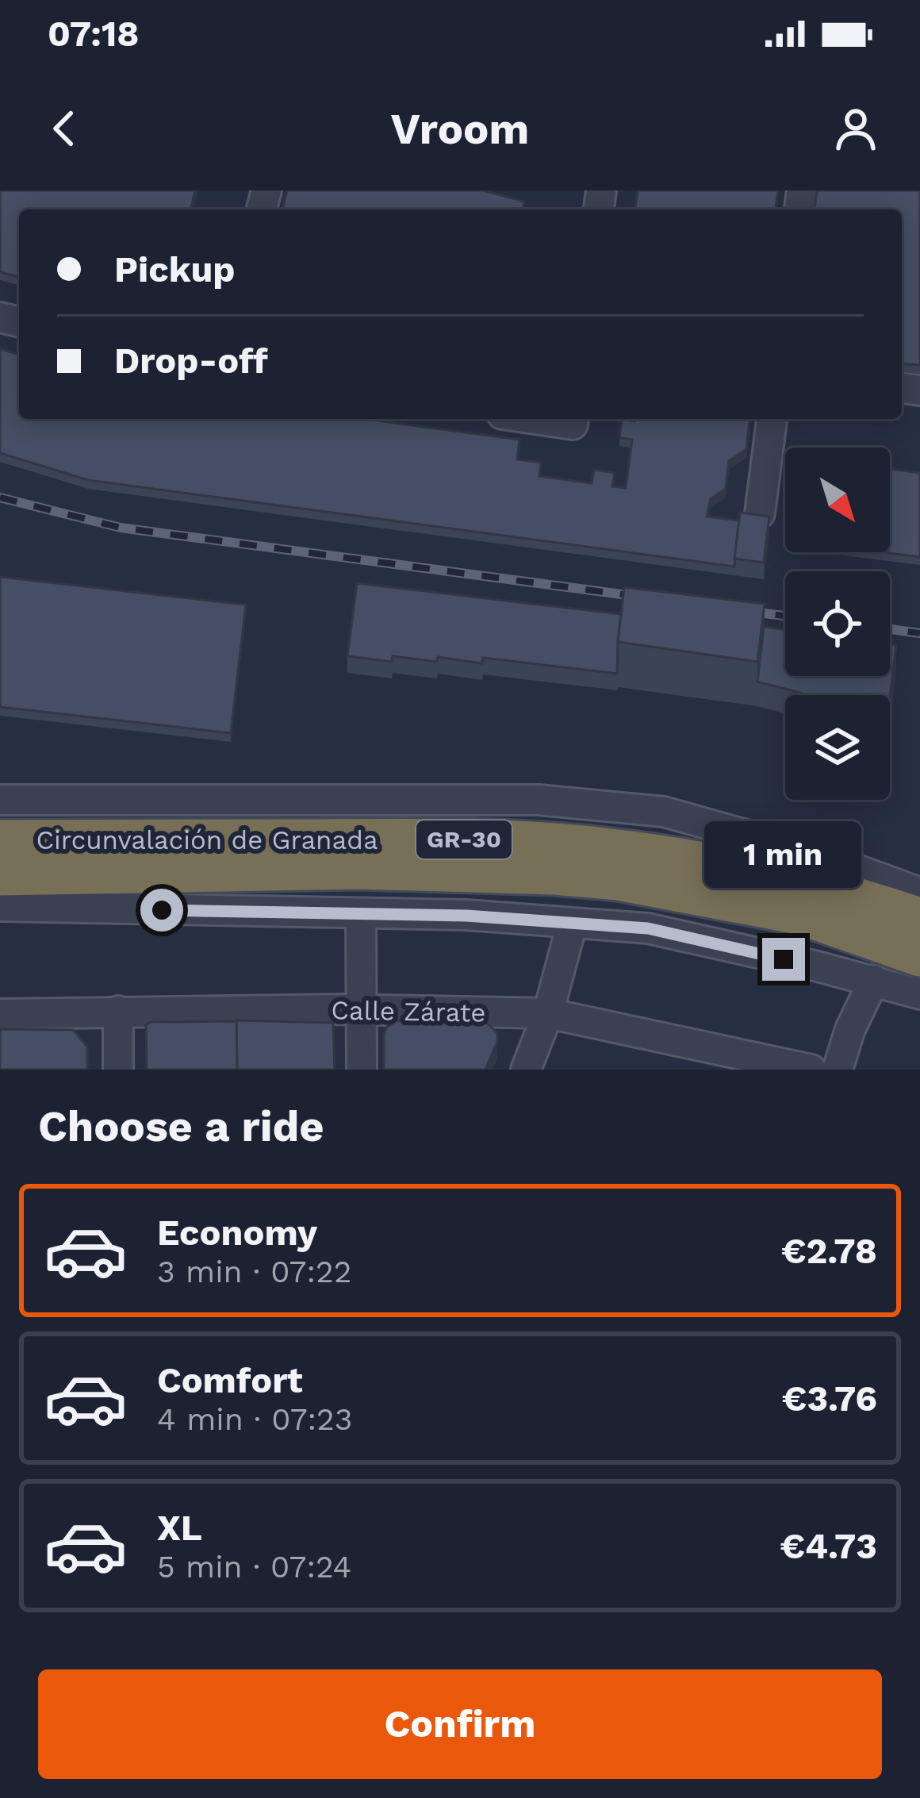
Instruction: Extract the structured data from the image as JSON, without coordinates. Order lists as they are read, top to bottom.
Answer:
{
  "streets": {
    "highway": ["Circunvalación de Granada", "GR-30"],
    "street": ["Calle Zárate"]
  },
  "north": "bottom right",
  "page": {
    "status": "07:18",
    "header": "Vroom",
    "banner": ["Pickup", "Drop-off"],
    "bubble": "1 min",
    "heading": "Choose a ride",
    "list": [
      {
        "name": "Economy",
        "note": "3 min · 07:22",
        "value": "€2.78"
      },
      {
        "name": "Comfort",
        "note": "4 min · 07:23",
        "value": "€3.76"
      },
      {
        "name": "XL",
        "note": "5 min · 07:24",
        "value": "€4.73"
      }
    ],
    "buttons": "Confirm"
  }
}
